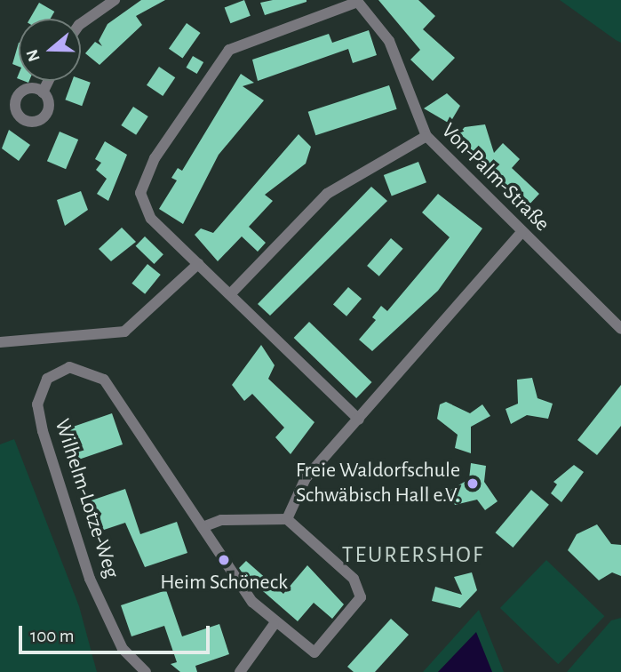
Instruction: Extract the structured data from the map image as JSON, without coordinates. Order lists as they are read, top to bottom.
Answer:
{
  "streets": {
    "street": ["Von-Palm-Straße", "Wilhelm-Lotze-Weg"]
  },
  "districts": ["TEURERSHOF"],
  "places": ["Freie Waldorfschule Schwäbisch Hall e.V.", "Heim Schöneck"],
  "scale_bar": "100 m",
  "north": "left"
}
